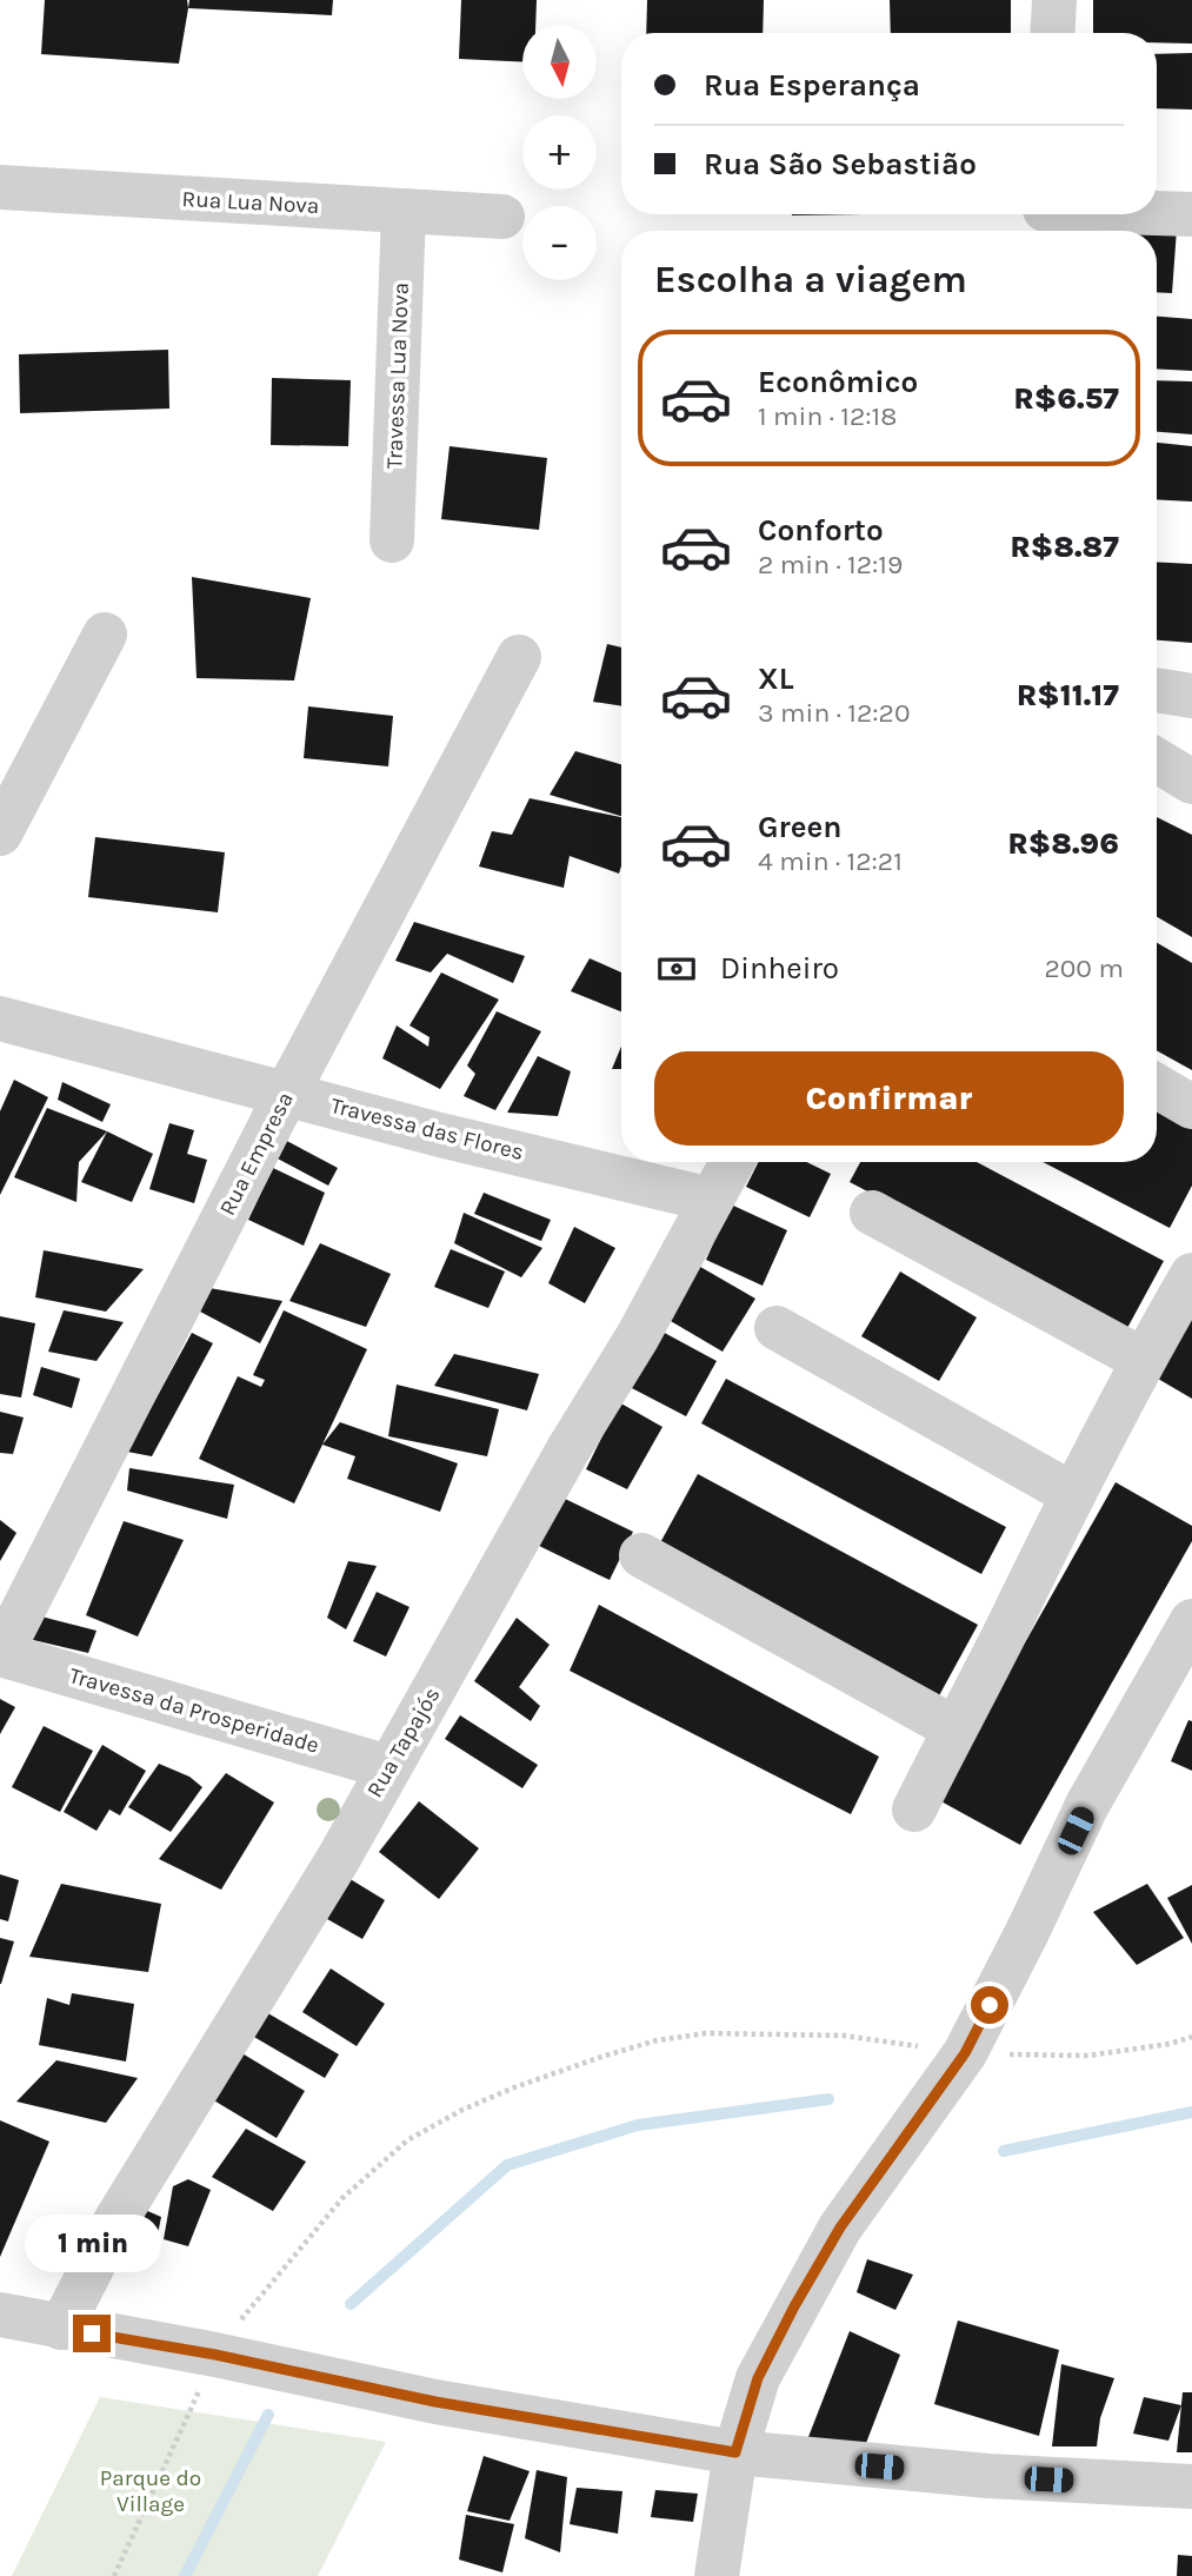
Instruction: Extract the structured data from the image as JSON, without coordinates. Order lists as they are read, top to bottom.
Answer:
{
  "streets": {
    "street": [
      "Rua Lua Nova",
      "Travessa Lua Nova",
      "Travessa das Flores",
      "Rua Empresa",
      "Travessa da Prosperidade",
      "Rua Tapajós"
    ]
  },
  "crossings": [
    ["Rua Lua Nova", "Travessa Lua Nova"],
    ["Travessa das Flores", "Rua Empresa"],
    ["Travessa das Flores", "Rua Tapajós"],
    ["Rua Empresa", "Travessa da Prosperidade"],
    ["Travessa da Prosperidade", "Rua Tapajós"]
  ],
  "parks": ["Parque do Village"],
  "north": "bottom",
  "page": {
    "map_buttons": ["+", "−"],
    "banner": ["Rua Esperança", "Rua São Sebastião"],
    "heading": "Escolha a viagem",
    "list": [
      {
        "name": "Econômico",
        "note": "1 min · 12:18",
        "value": "R$6.57"
      },
      {
        "name": "Conforto",
        "note": "2 min · 12:19",
        "value": "R$8.87"
      },
      {
        "name": "XL",
        "note": "3 min · 12:20",
        "value": "R$11.17"
      },
      {
        "name": "Green",
        "note": "4 min · 12:21",
        "value": "R$8.96"
      }
    ],
    "pay": ["Dinheiro", "200 m"],
    "buttons": "Confirmar",
    "bubble": "1 min"
  }
}
